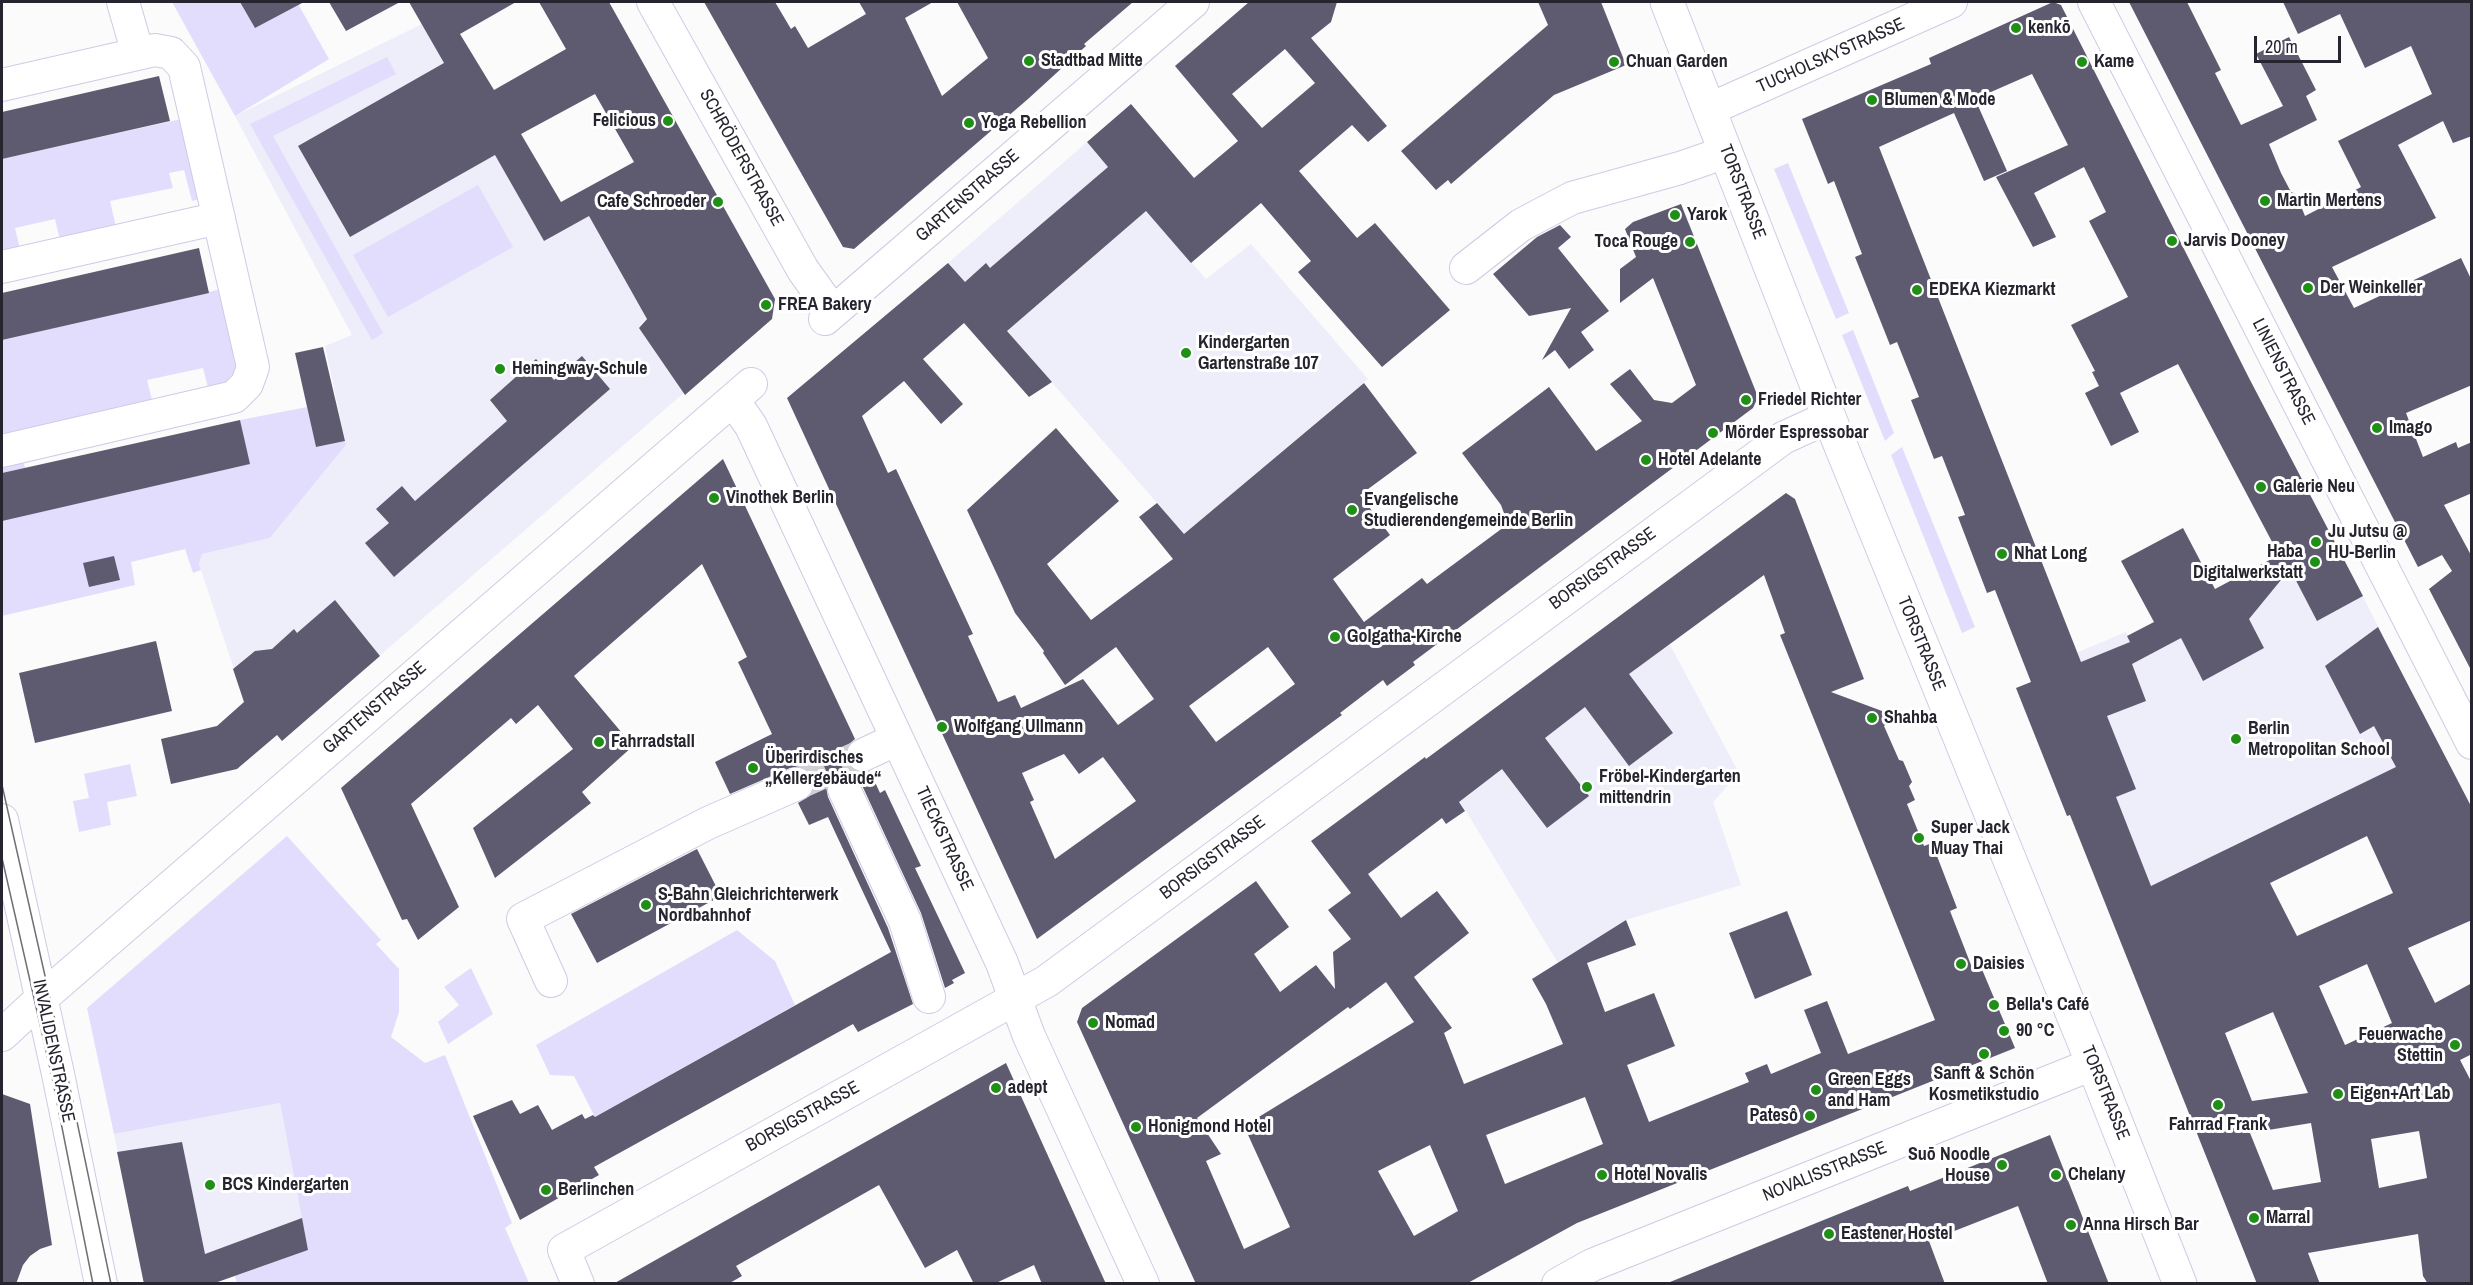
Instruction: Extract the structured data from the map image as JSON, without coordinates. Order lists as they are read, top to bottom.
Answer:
{
  "streets": {
    "main road": ["TORSTRASSE"],
    "street": [
      "TUCHOLSKYSTRASSE",
      "SCHRÖDERSTRASSE",
      "GARTENSTRASSE",
      "LINIENSTRASSE",
      "BORSIGSTRASSE",
      "TIECKSTRASSE",
      "INVALIDENSTRASSE",
      "NOVALISSTRASSE"
    ]
  },
  "crossings": [
    ["TUCHOLSKYSTRASSE", "TORSTRASSE"],
    ["SCHRÖDERSTRASSE", "GARTENSTRASSE"],
    ["TORSTRASSE", "BORSIGSTRASSE"],
    ["TORSTRASSE", "NOVALISSTRASSE"],
    ["GARTENSTRASSE", "TIECKSTRASSE"],
    ["GARTENSTRASSE", "INVALIDENSTRASSE"],
    ["BORSIGSTRASSE", "TIECKSTRASSE"]
  ],
  "places": [
    "kenkō",
    "Stadtbad Mitte",
    "Chuan Garden",
    "Kame",
    "Blumen & Mode",
    "Felicious",
    "Yoga Rebellion",
    "Martin Mertens",
    "Cafe Schroeder",
    "Yarok",
    "Jarvis Dooney",
    "Toca Rouge",
    "Der Weinkeller",
    "EDEKA Kiezmarkt",
    "FREA Bakery",
    "Kindergarten Gartenstraße 107",
    "Hemingway-Schule",
    "Friedel Richter",
    "Imago",
    "Mörder Espressobar",
    "Hotel Adelante",
    "Galerie Neu",
    "Vinothek Berlin",
    "Evangelische Studierendengemeinde Berlin",
    "Ju Jutsu @ HU-Berlin",
    "Nhat Long",
    "Haba Digitalwerkstatt",
    "Golgatha-Kirche",
    "Shahba",
    "Wolfgang Ullmann",
    "Berlin Metropolitan School",
    "Fahrradstall",
    "Überirdisches „Kellergebäude“",
    "Fröbel-Kindergarten mittendrin",
    "Super Jack Muay Thai",
    "S-Bahn Gleichrichterwerk Nordbahnhof",
    "Daisies",
    "Bella's Café",
    "Nomad",
    "90 °C",
    "Feuerwache Stettin",
    "Sanft & Schön Kosmetikstudio",
    "adept",
    "Green Eggs and Ham",
    "Eigen+Art Lab",
    "Fahrrad Frank",
    "Patesô",
    "Honigmond Hotel",
    "Suō Noodle House",
    "Hotel Novalis",
    "Chelany",
    "BCS Kindergarten",
    "Berlinchen",
    "Marral",
    "Anna Hirsch Bar",
    "Eastener Hostel"
  ],
  "scale_bar": "20 m"
}
